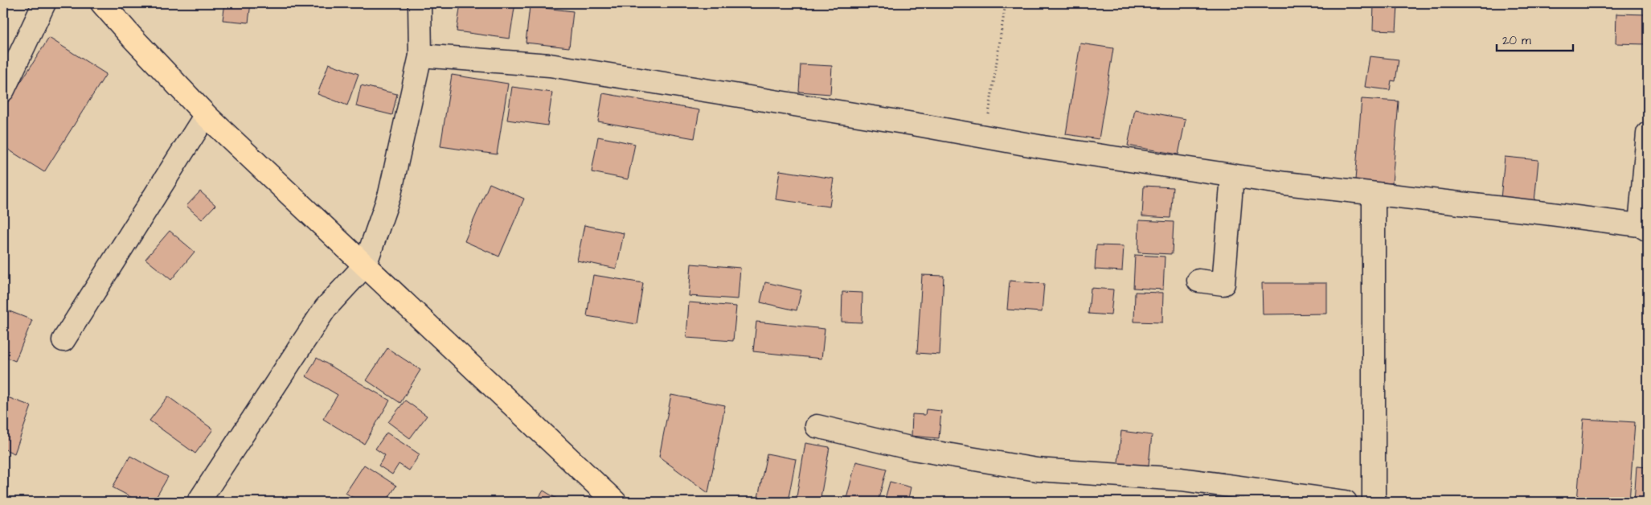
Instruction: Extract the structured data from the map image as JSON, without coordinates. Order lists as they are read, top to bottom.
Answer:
{
  "scale_bar": "20 m"
}
